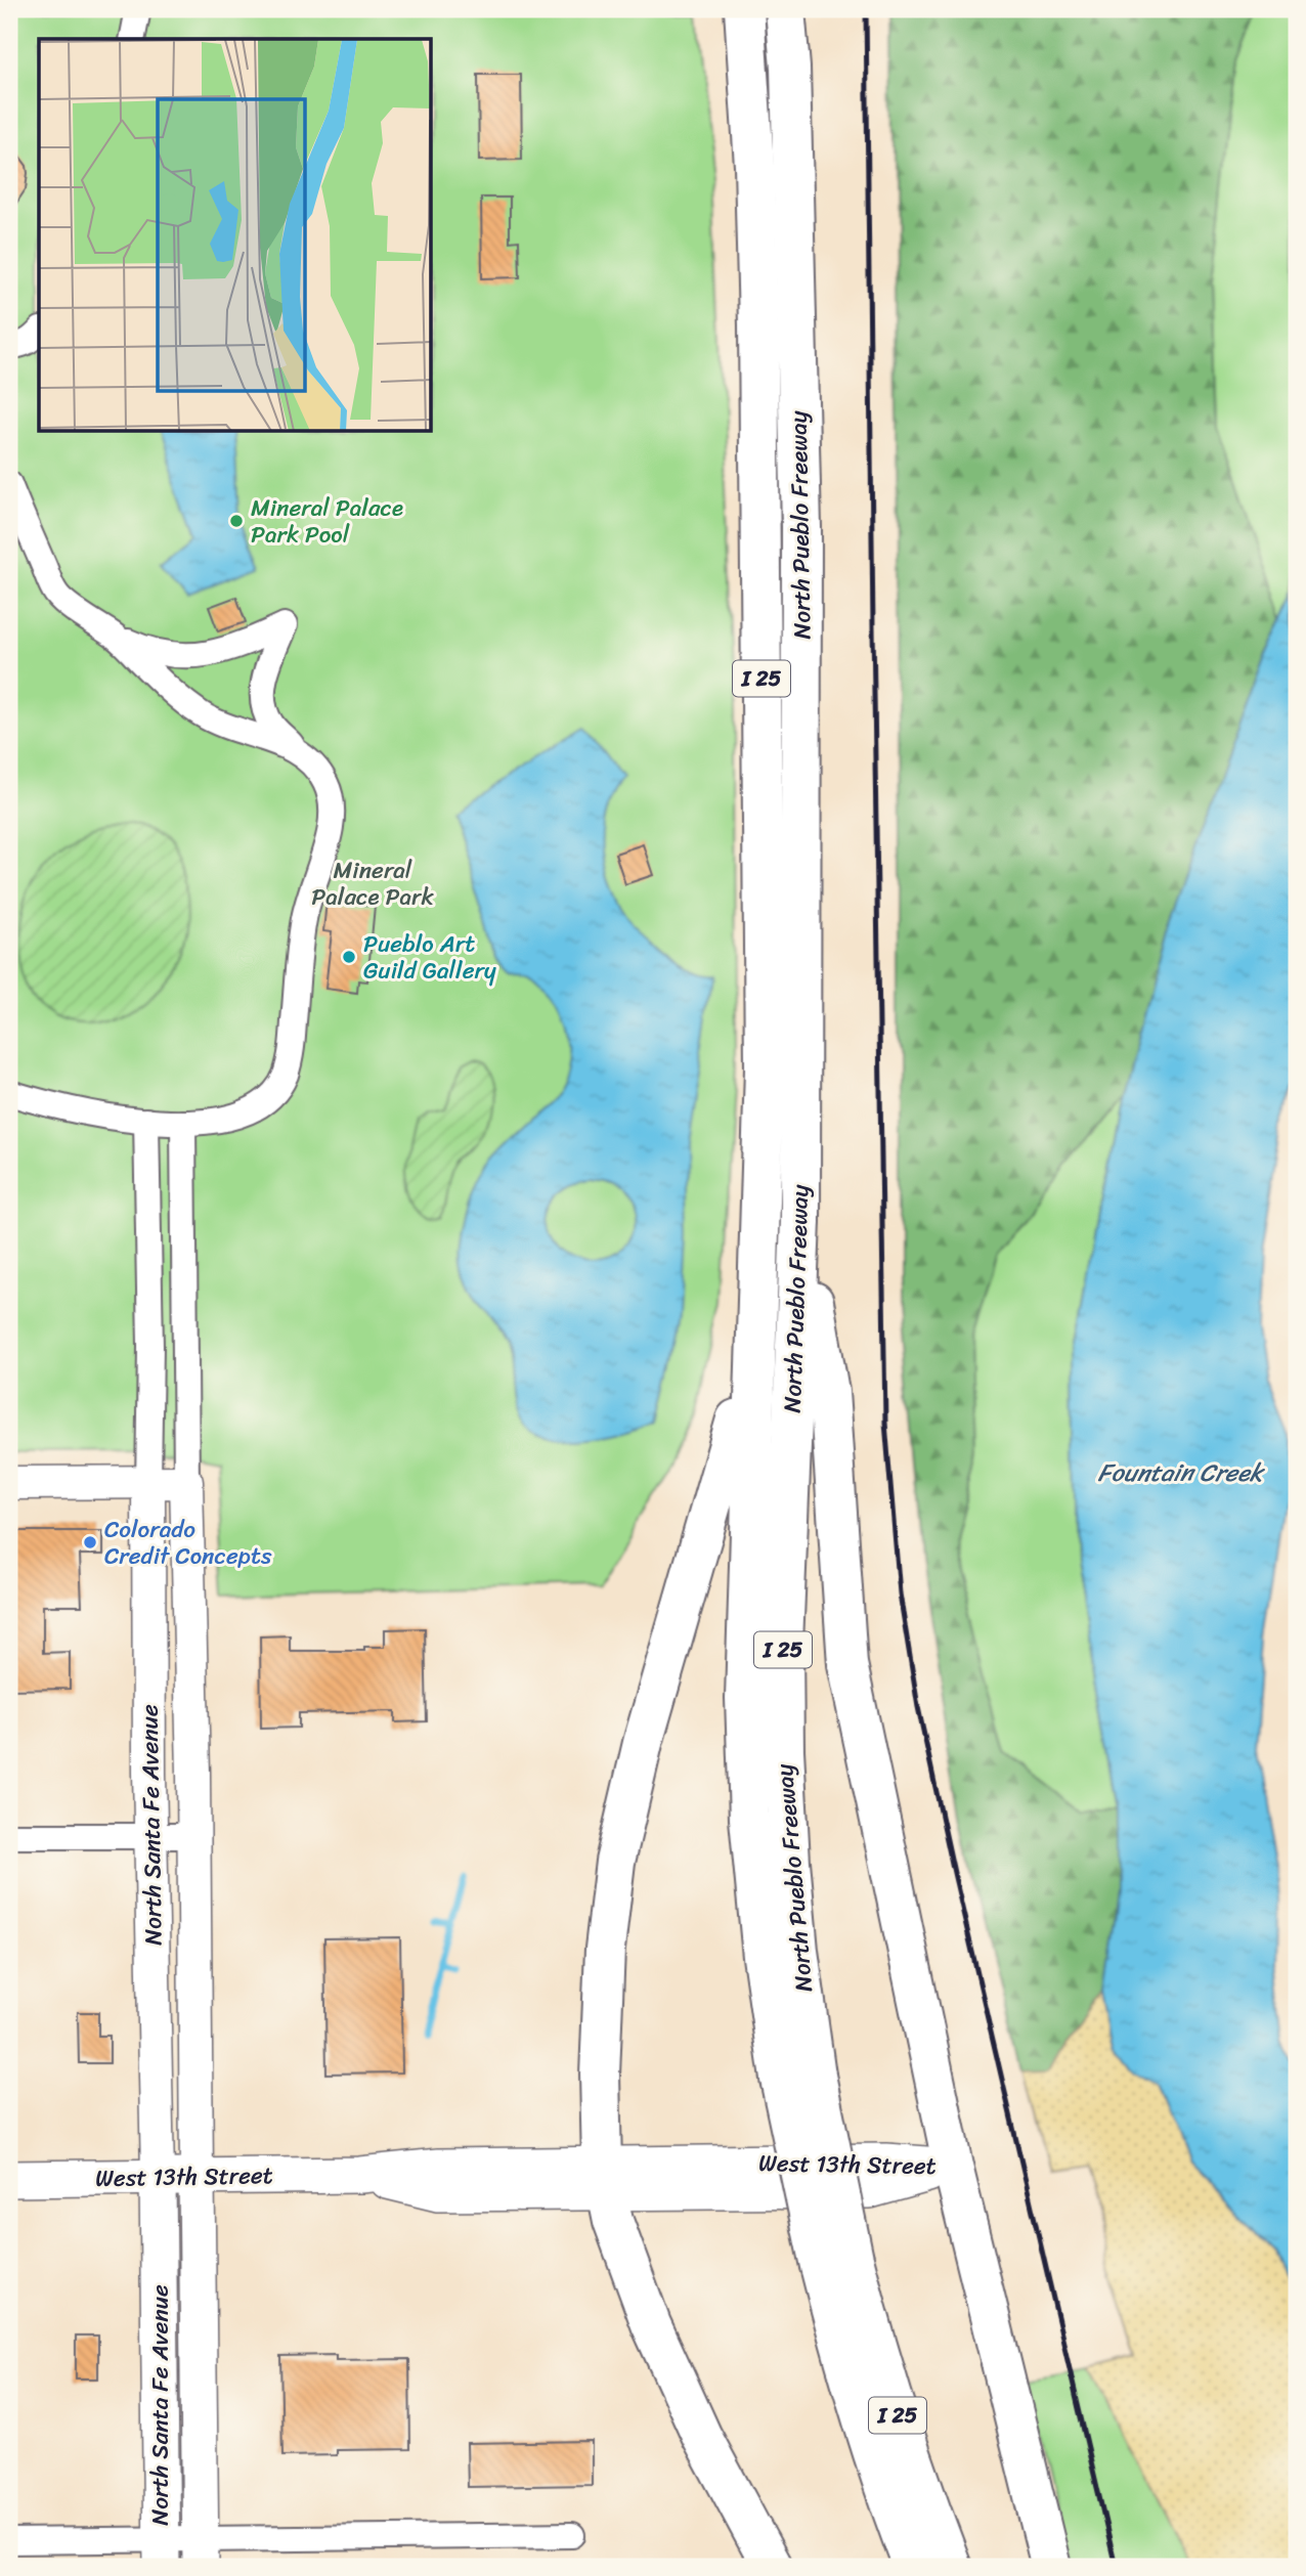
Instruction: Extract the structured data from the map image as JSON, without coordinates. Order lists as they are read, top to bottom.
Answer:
{
  "streets": {
    "highway": ["North Pueblo Freeway", "I 25"],
    "main road": ["North Santa Fe Avenue", "West 13th Street"]
  },
  "crossings": [
    ["North Santa Fe Avenue", "West 13th Street"]
  ],
  "water": ["Fountain Creek"],
  "parks": ["Mineral Palace Park"],
  "places": ["Mineral Palace Park Pool", "Pueblo Art Guild Gallery", "Colorado Credit Concepts"]
}
